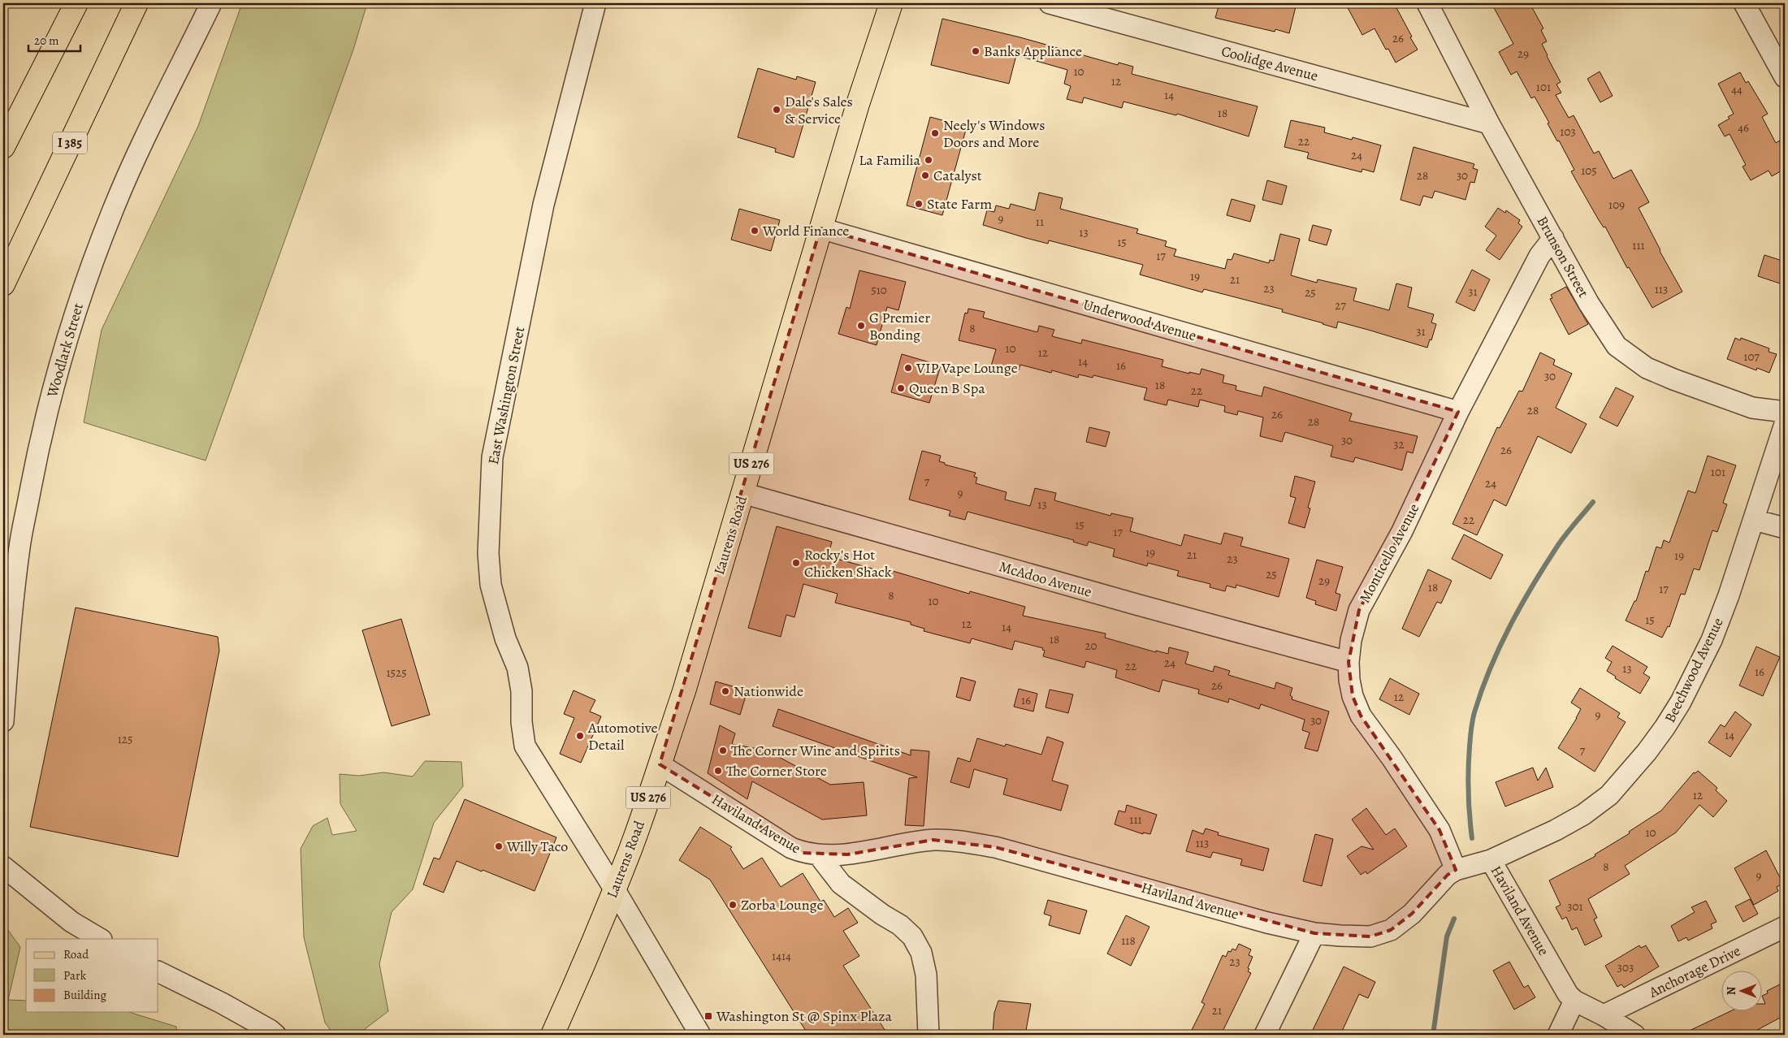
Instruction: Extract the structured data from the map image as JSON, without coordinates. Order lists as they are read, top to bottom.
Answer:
{
  "streets": {
    "main road": ["I 385", "US 276", "Laurens Road"],
    "street": [
      "Coolidge Avenue",
      "Brunson Street",
      "Underwood Avenue",
      "Woodlark Street",
      "East Washington Street",
      "Monticello Avenue",
      "McAdoo Avenue",
      "Beechwood Avenue",
      "Haviland Avenue",
      "Anchorage Drive"
    ]
  },
  "crossings": [
    ["Coolidge Avenue", "Brunson Street"],
    ["Brunson Street", "Monticello Avenue"],
    ["Underwood Avenue", "Laurens Road"],
    ["Underwood Avenue", "Monticello Avenue"],
    ["East Washington Street", "Laurens Road"],
    ["Laurens Road", "McAdoo Avenue"],
    ["Laurens Road", "Haviland Avenue"],
    ["Monticello Avenue", "McAdoo Avenue"],
    ["Monticello Avenue", "Haviland Avenue"],
    ["Beechwood Avenue", "Haviland Avenue"],
    ["Haviland Avenue", "Anchorage Drive"]
  ],
  "places": {
    "other": [
      "Banks Appliance",
      "Dale's Sales & Service",
      "Neely's Windows Doors and More",
      "La Familia",
      "Catalyst",
      "State Farm",
      "World Finance",
      "G Premier Bonding",
      "VIP Vape Lounge",
      "Queen B Spa",
      "Rocky's Hot Chicken Shack",
      "Nationwide",
      "Automotive Detail",
      "The Corner Wine and Spirits",
      "The Corner Store",
      "Willy Taco",
      "Zorba Lounge"
    ],
    "transit": ["Washington St @ Spinx Plaza"]
  },
  "house_numbers": [
    "26",
    "29",
    "10",
    "12",
    "101",
    "44",
    "14",
    "18",
    "46",
    "103",
    "22",
    "24",
    "105",
    "28",
    "30",
    "109",
    "9",
    "11",
    "13",
    "15",
    "111",
    "17",
    "19",
    "21",
    "23",
    "113",
    "510",
    "31",
    "25",
    "27",
    "8",
    "31",
    "10",
    "12",
    "107",
    "14",
    "16",
    "30",
    "18",
    "22",
    "28",
    "26",
    "28",
    "30",
    "32",
    "26",
    "101",
    "7",
    "24",
    "9",
    "13",
    "22",
    "15",
    "17",
    "19",
    "21",
    "19",
    "23",
    "25",
    "29",
    "18",
    "17",
    "8",
    "10",
    "15",
    "12",
    "14",
    "18",
    "20",
    "24",
    "22",
    "13",
    "16",
    "1525",
    "26",
    "12",
    "16",
    "9",
    "30",
    "14",
    "125",
    "7",
    "12",
    "111",
    "10",
    "113",
    "8",
    "9",
    "301",
    "118",
    "1414",
    "23",
    "303",
    "21"
  ],
  "legend": ["Road", "Park", "Building"],
  "scale_bar": "20 m",
  "north": "left"
}
